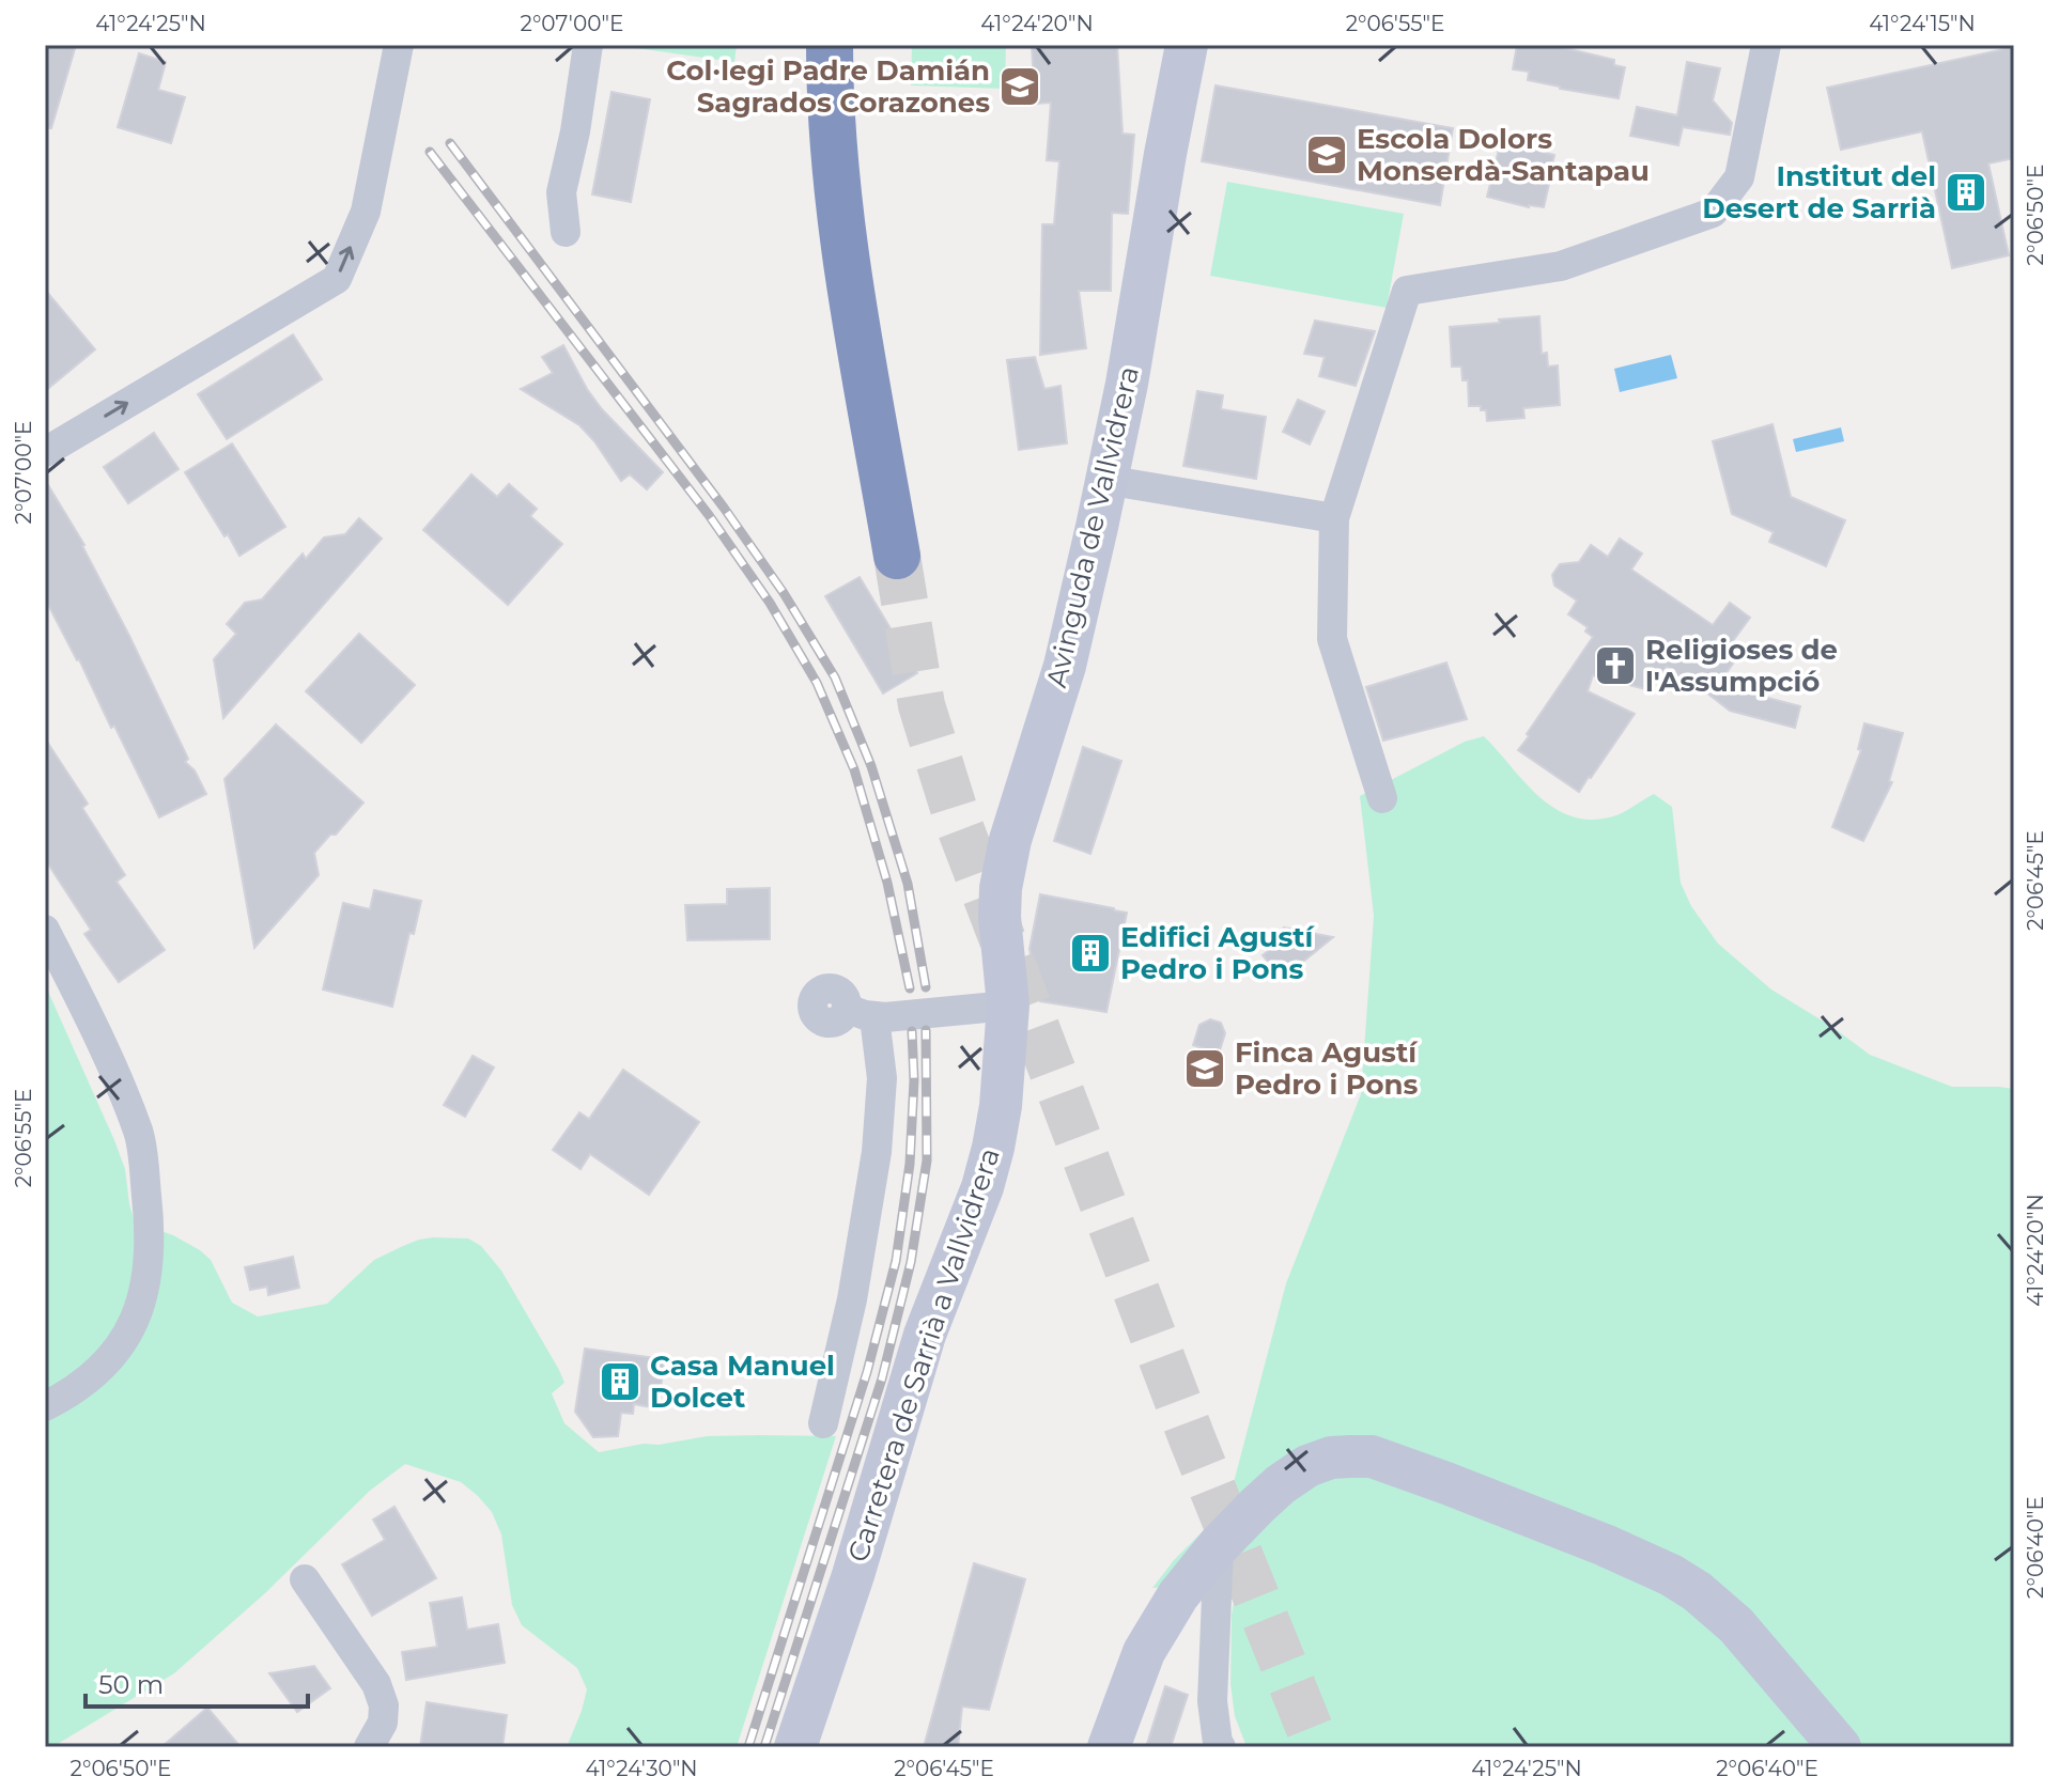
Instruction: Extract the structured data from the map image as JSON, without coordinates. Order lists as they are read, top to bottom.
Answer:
{
  "streets": {
    "main road": ["Avinguda de Vallvidrera", "Carretera de Sarrià a Vallvidrera"]
  },
  "crossings": [
    ["Avinguda de Vallvidrera", "Carretera de Sarrià a Vallvidrera"]
  ],
  "places": {
    "school or university": ["Col·legi Padre Damián Sagrados Corazones", "Escola Dolors Monserdà-Santapau", "Finca Agustí Pedro i Pons"],
    "building": ["Institut del Desert de Sarrià", "Edifici Agustí Pedro i Pons", "Casa Manuel Dolcet"],
    "church": ["Religioses de l'Assumpció"]
  },
  "scale_bar": "50 m",
  "coordinates": [
    "41°24'25\"N",
    "2°07'00\"E",
    "41°24'20\"N",
    "2°06'55\"E",
    "41°24'15\"N",
    "2°06'50\"E",
    "2°06'45\"E",
    "2°06'40\"E",
    "41°24'30\"N"
  ]
}
